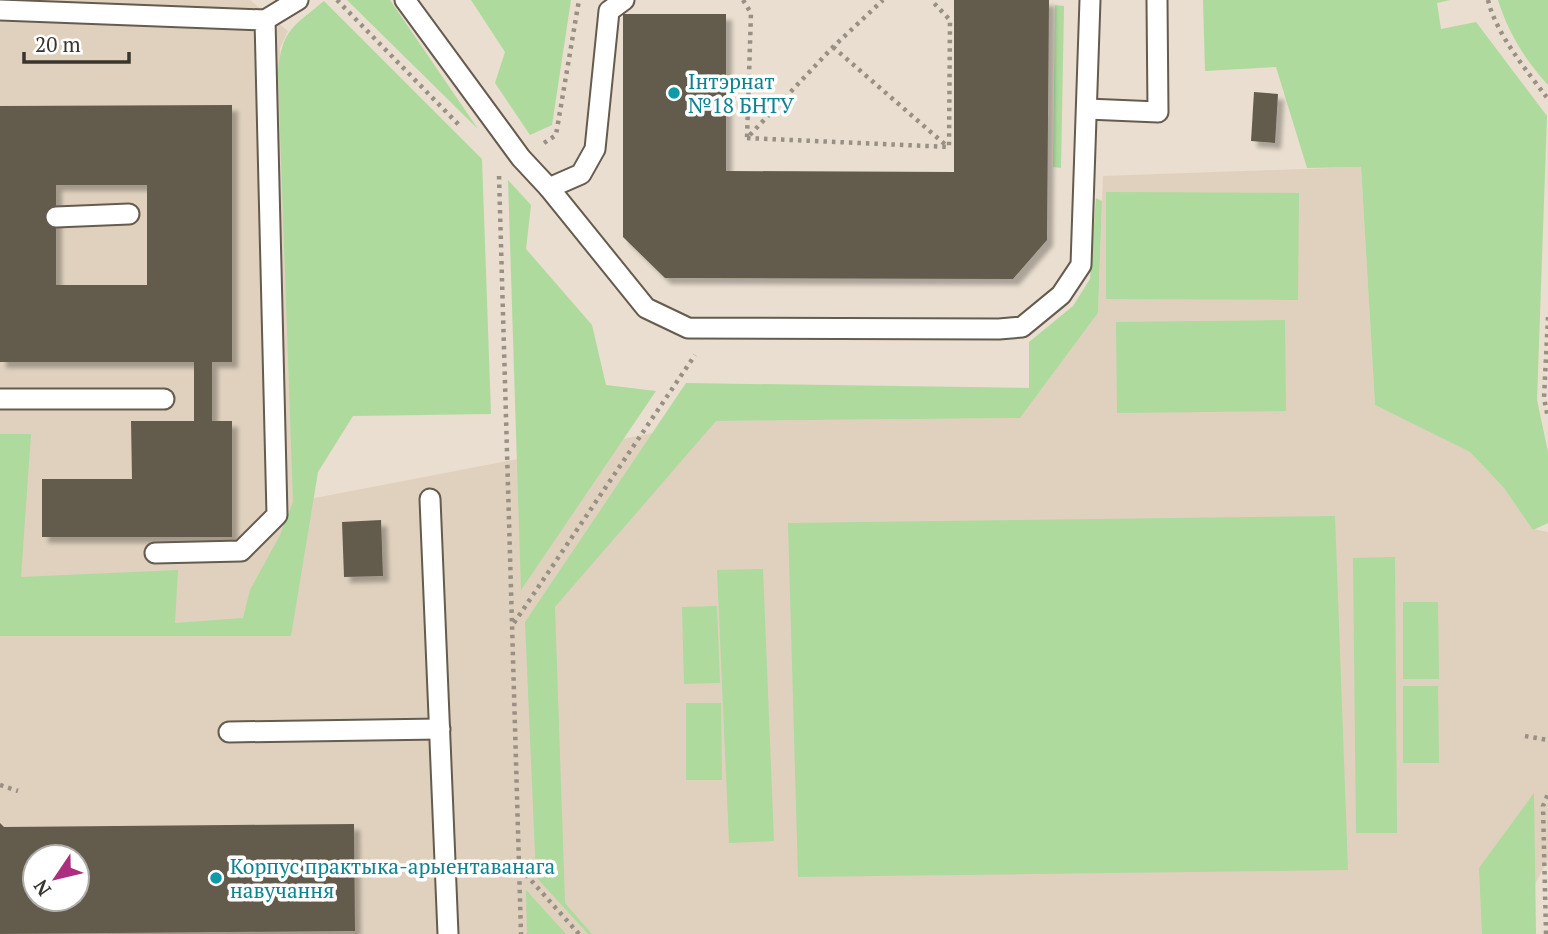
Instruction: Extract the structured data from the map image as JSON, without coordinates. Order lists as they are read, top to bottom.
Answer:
{
  "places": ["Інтэрнат №18 БНТУ", "Корпус практыка-арыентаванага навучання"],
  "scale_bar": "20 m",
  "north": "bottom left"
}
